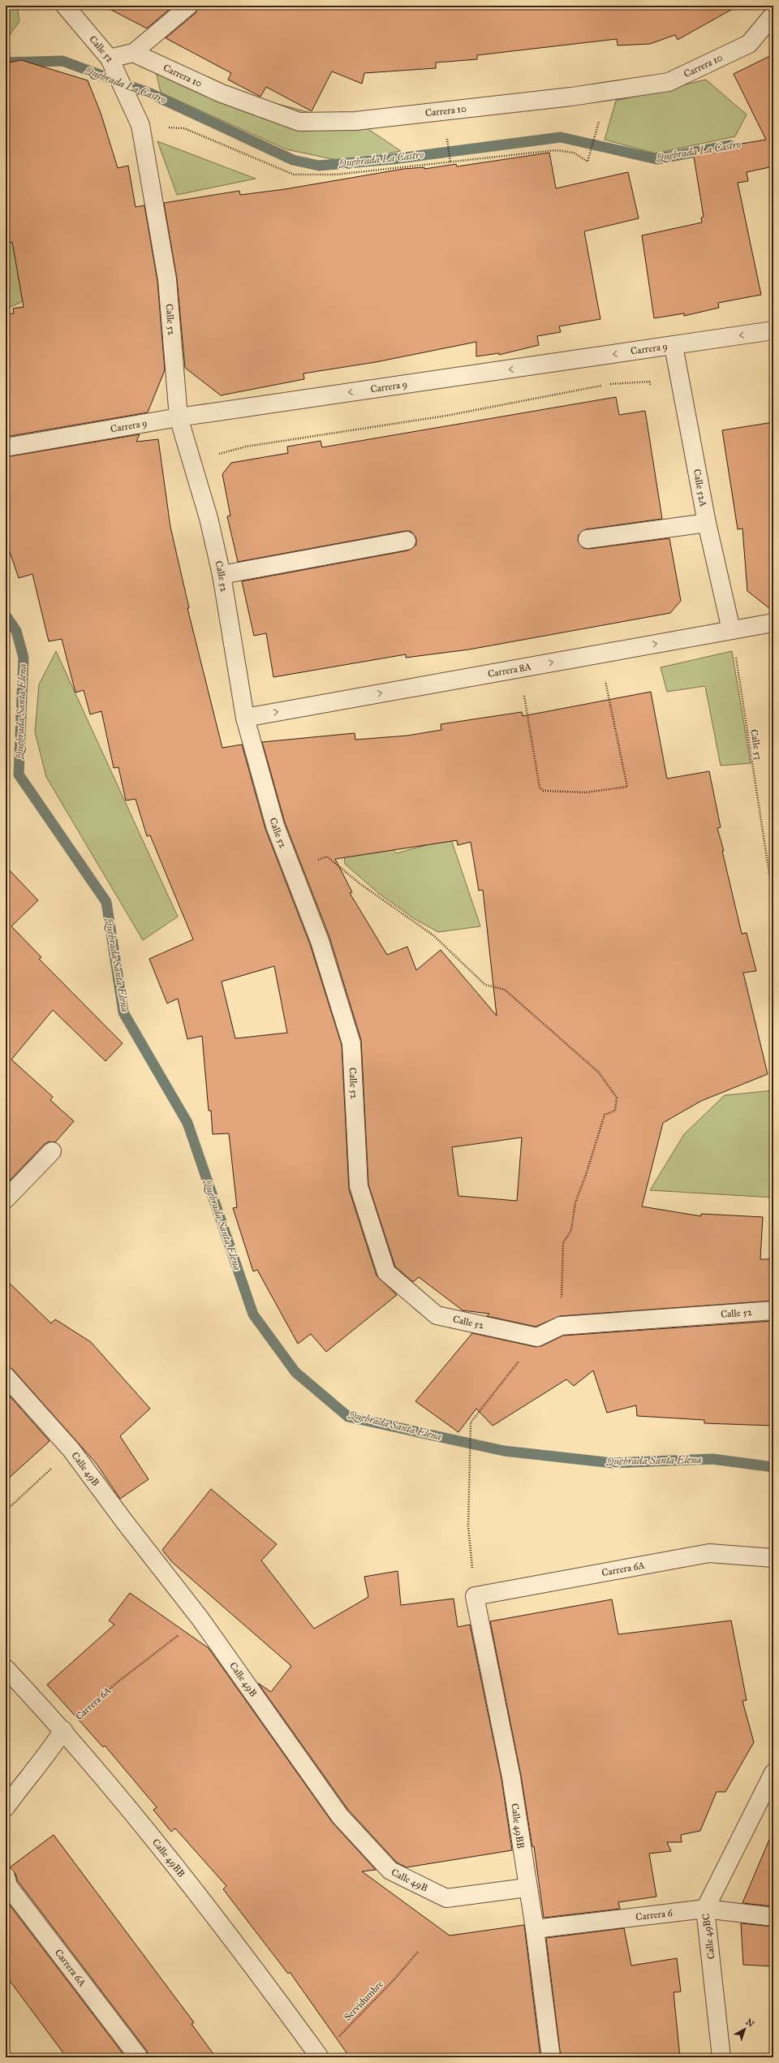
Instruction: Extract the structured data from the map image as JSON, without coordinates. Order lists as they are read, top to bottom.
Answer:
{
  "streets": {
    "street": [
      "Calle 52",
      "Carrera 10",
      "Carrera 9",
      "Calle 52A",
      "Carrera 8A",
      "Calle 49B",
      "Carrera 6A",
      "Calle 49BB",
      "Carrera 6",
      "Calle 49BC"
    ],
    "path": ["Calle 53", "Servidumbre"]
  },
  "crossings": [
    ["Calle 52", "Carrera 9"],
    ["Calle 52", "Carrera 8A"],
    ["Carrera 9", "Calle 52A"],
    ["Calle 52A", "Carrera 8A"],
    ["Calle 52A", "Calle 53"],
    ["Carrera 8A", "Calle 53"],
    ["Calle 49B", "Carrera 6A"],
    ["Calle 49B", "Calle 49BB"],
    ["Carrera 6A", "Calle 49BB"],
    ["Calle 49BB", "Carrera 6"],
    ["Calle 49BB", "Servidumbre"],
    ["Carrera 6", "Calle 49BC"]
  ],
  "one_way": ["Carrera 9"],
  "water": ["Quebrada La Castro", "Quebrada Santa Elena"],
  "north": "top right"
}
